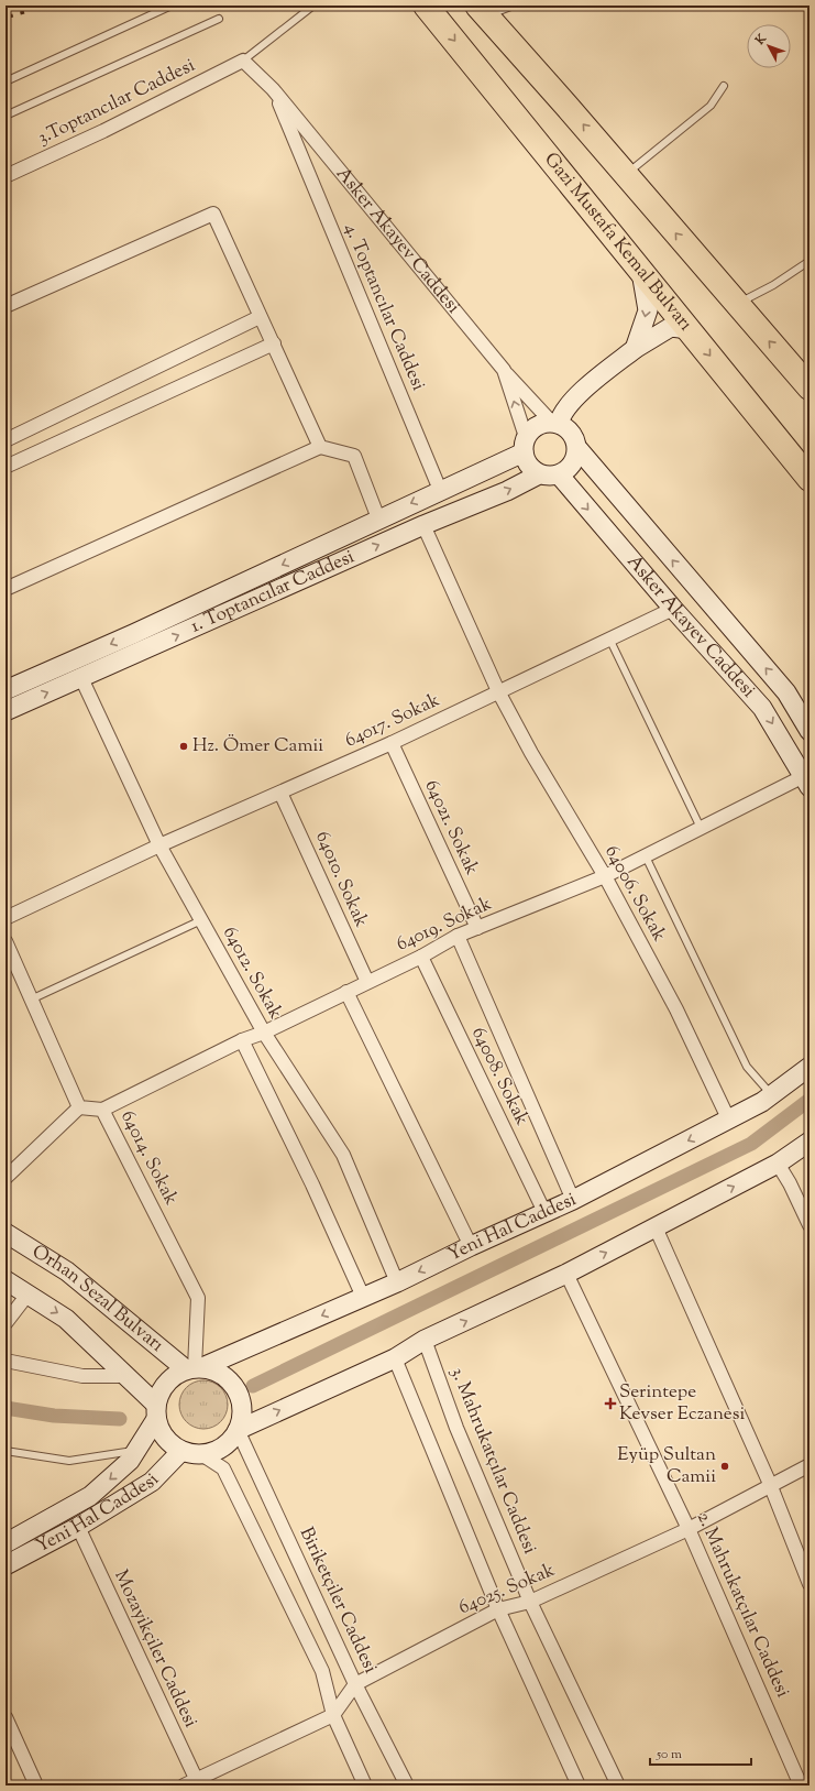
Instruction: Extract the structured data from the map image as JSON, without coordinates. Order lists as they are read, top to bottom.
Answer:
{
  "streets": {
    "highway": ["Gazi Mustafa Kemal Bulvarı"],
    "street": [
      "3.Toptancılar Caddesi",
      "Asker Akayev Caddesi",
      "4. Toptancılar Caddesi",
      "1. Toptancılar Caddesi",
      "64017. Sokak",
      "64021. Sokak",
      "64010. Sokak",
      "64006. Sokak",
      "64019. Sokak",
      "64012. Sokak",
      "64008. Sokak",
      "64014. Sokak",
      "Yeni Hal Caddesi",
      "Orhan Sezal Bulvarı",
      "3. Mahrukatçılar Caddesi",
      "64025. Sokak",
      "Biriketçiler Caddesi",
      "2. Mahrukatçılar Caddesi",
      "Mozayikçiler Caddesi"
    ]
  },
  "crossings": [
    ["3.Toptancılar Caddesi", "Asker Akayev Caddesi"],
    ["Asker Akayev Caddesi", "4. Toptancılar Caddesi"],
    ["Asker Akayev Caddesi", "1. Toptancılar Caddesi"],
    ["Asker Akayev Caddesi", "64017. Sokak"],
    ["Asker Akayev Caddesi", "64019. Sokak"],
    ["4. Toptancılar Caddesi", "1. Toptancılar Caddesi"],
    ["1. Toptancılar Caddesi", "64006. Sokak"],
    ["1. Toptancılar Caddesi", "64012. Sokak"],
    ["64017. Sokak", "64021. Sokak"],
    ["64017. Sokak", "64010. Sokak"],
    ["64017. Sokak", "64006. Sokak"],
    ["64017. Sokak", "64012. Sokak"],
    ["64021. Sokak", "64019. Sokak"],
    ["64010. Sokak", "64019. Sokak"],
    ["64006. Sokak", "64019. Sokak"],
    ["64006. Sokak", "Yeni Hal Caddesi"],
    ["64019. Sokak", "64012. Sokak"],
    ["64019. Sokak", "64008. Sokak"],
    ["64019. Sokak", "64014. Sokak"],
    ["64012. Sokak", "Yeni Hal Caddesi"],
    ["64008. Sokak", "Yeni Hal Caddesi"],
    ["64014. Sokak", "Yeni Hal Caddesi"],
    ["64014. Sokak", "Orhan Sezal Bulvarı"],
    ["64014. Sokak", "Biriketçiler Caddesi"],
    ["Yeni Hal Caddesi", "Orhan Sezal Bulvarı"],
    ["Yeni Hal Caddesi", "Biriketçiler Caddesi"],
    ["Yeni Hal Caddesi", "Mozayikçiler Caddesi"],
    ["Orhan Sezal Bulvarı", "Biriketçiler Caddesi"],
    ["3. Mahrukatçılar Caddesi", "64025. Sokak"],
    ["64025. Sokak", "Biriketçiler Caddesi"],
    ["64025. Sokak", "2. Mahrukatçılar Caddesi"],
    ["64025. Sokak", "Mozayikçiler Caddesi"]
  ],
  "places": {
    "other": ["Hz. Ömer Camii", "Eyüp Sultan Camii"],
    "health": ["Serintepe Kevser Eczanesi"]
  },
  "scale_bar": "50 m",
  "north": "top left"
}
